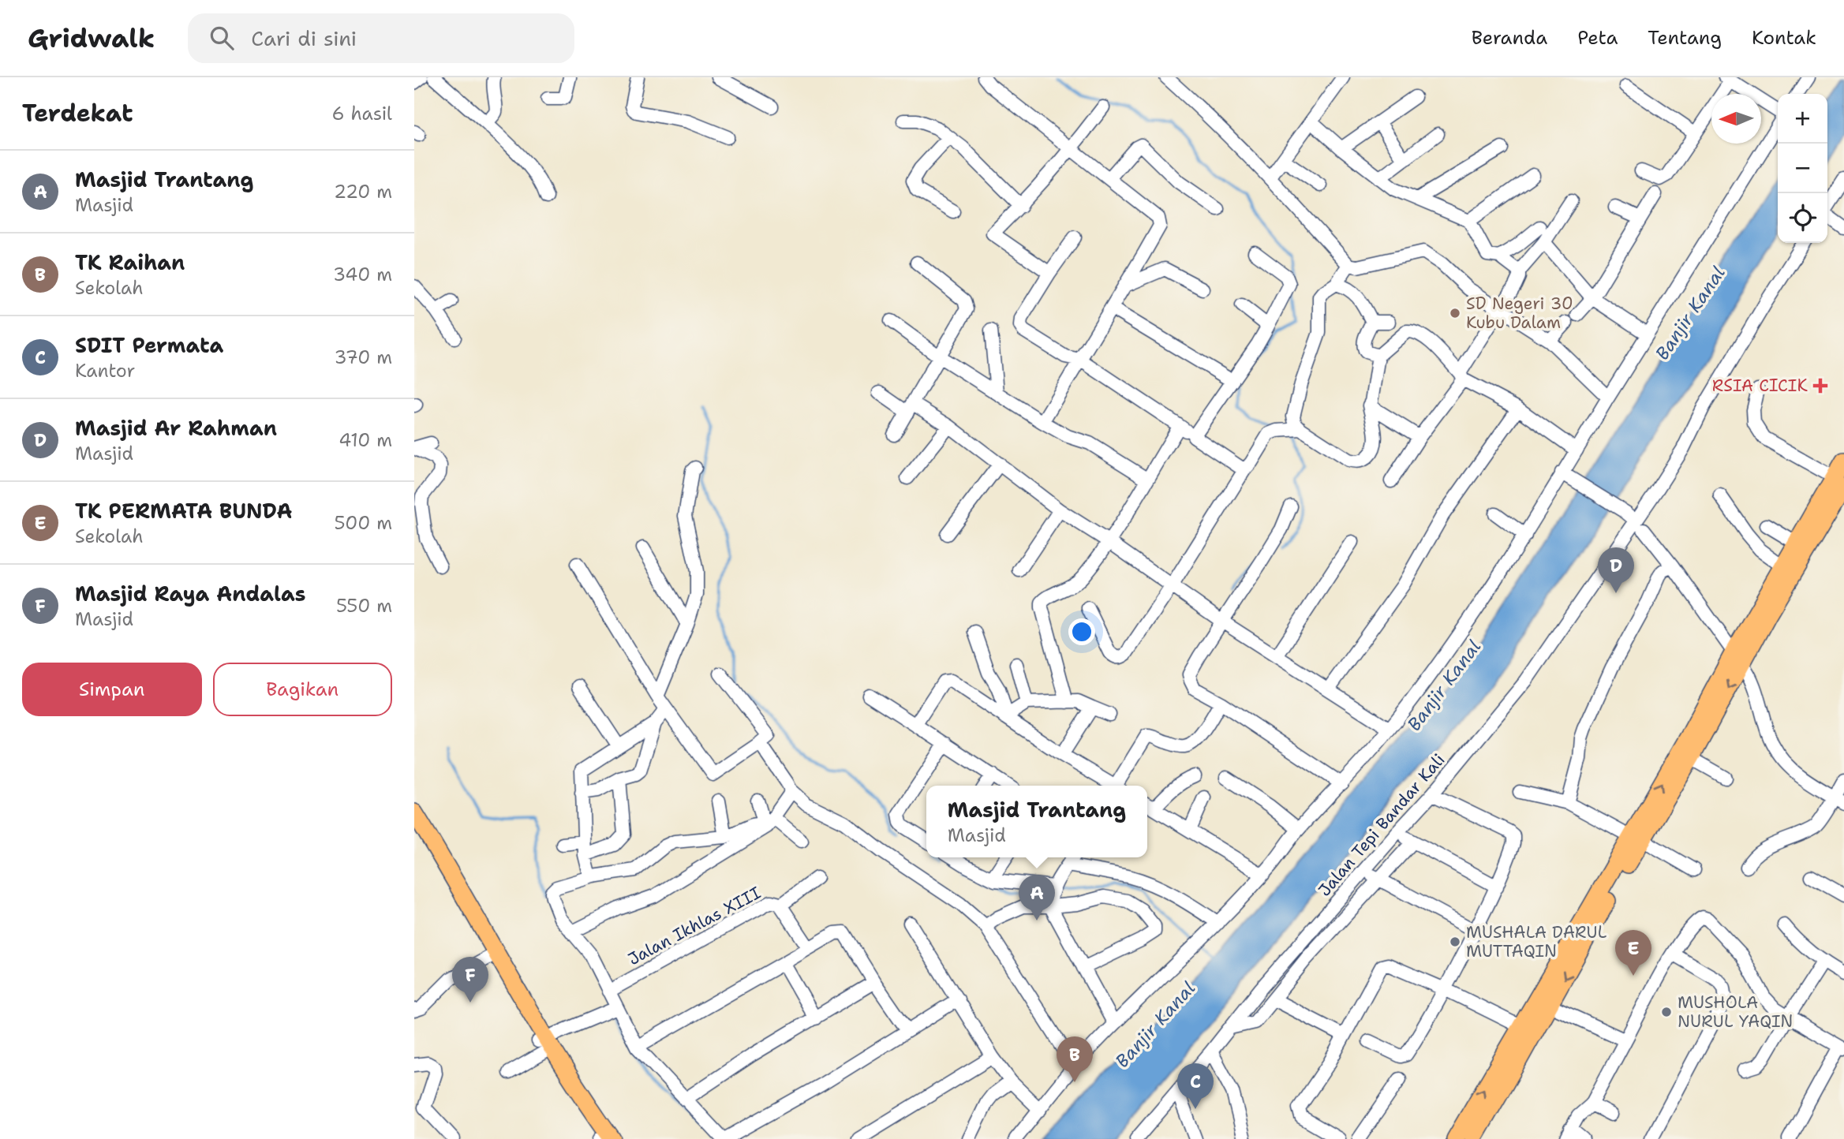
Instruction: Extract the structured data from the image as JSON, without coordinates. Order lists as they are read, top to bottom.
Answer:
{
  "streets": {
    "street": ["Jalan Tepi Bandar Kali", "Jalan Ikhlas XIII"]
  },
  "water": ["Banjir Kanal"],
  "places": {
    "other": ["SD Negeri 30 Kubu Dalam", "MUSHALA DARUL MUTTAQIN", "MUSHOLA NURUL YAQIN"],
    "health": ["RSIA CICIK"]
  },
  "north": "left",
  "page": {
    "header": "Gridwalk",
    "search": "Cari di sini",
    "nav": [
      "Beranda",
      "Peta",
      "Tentang",
      "Kontak"
    ],
    "heading": ["Terdekat", "6 hasil"],
    "map_buttons": ["+", "−"],
    "list": [
      {
        "mark": "A",
        "name": "Masjid Trantang",
        "note": "Masjid",
        "value": "220 m"
      },
      {
        "mark": "B",
        "name": "TK Raihan",
        "note": "Sekolah",
        "value": "340 m"
      },
      {
        "mark": "C",
        "name": "SDIT Permata",
        "note": "Kantor",
        "value": "370 m"
      },
      {
        "mark": "D",
        "name": "Masjid Ar Rahman",
        "note": "Masjid",
        "value": "410 m"
      },
      {
        "mark": "E",
        "name": "TK PERMATA BUNDA",
        "note": "Sekolah",
        "value": "500 m"
      },
      {
        "mark": "F",
        "name": "Masjid Raya Andalas",
        "note": "Masjid",
        "value": "550 m"
      }
    ],
    "pins": [
      "D",
      "A",
      "E",
      "F",
      "B",
      "C"
    ],
    "buttons": ["Simpan", "Bagikan"],
    "popup": ["Masjid Trantang", "Masjid"]
  }
}
